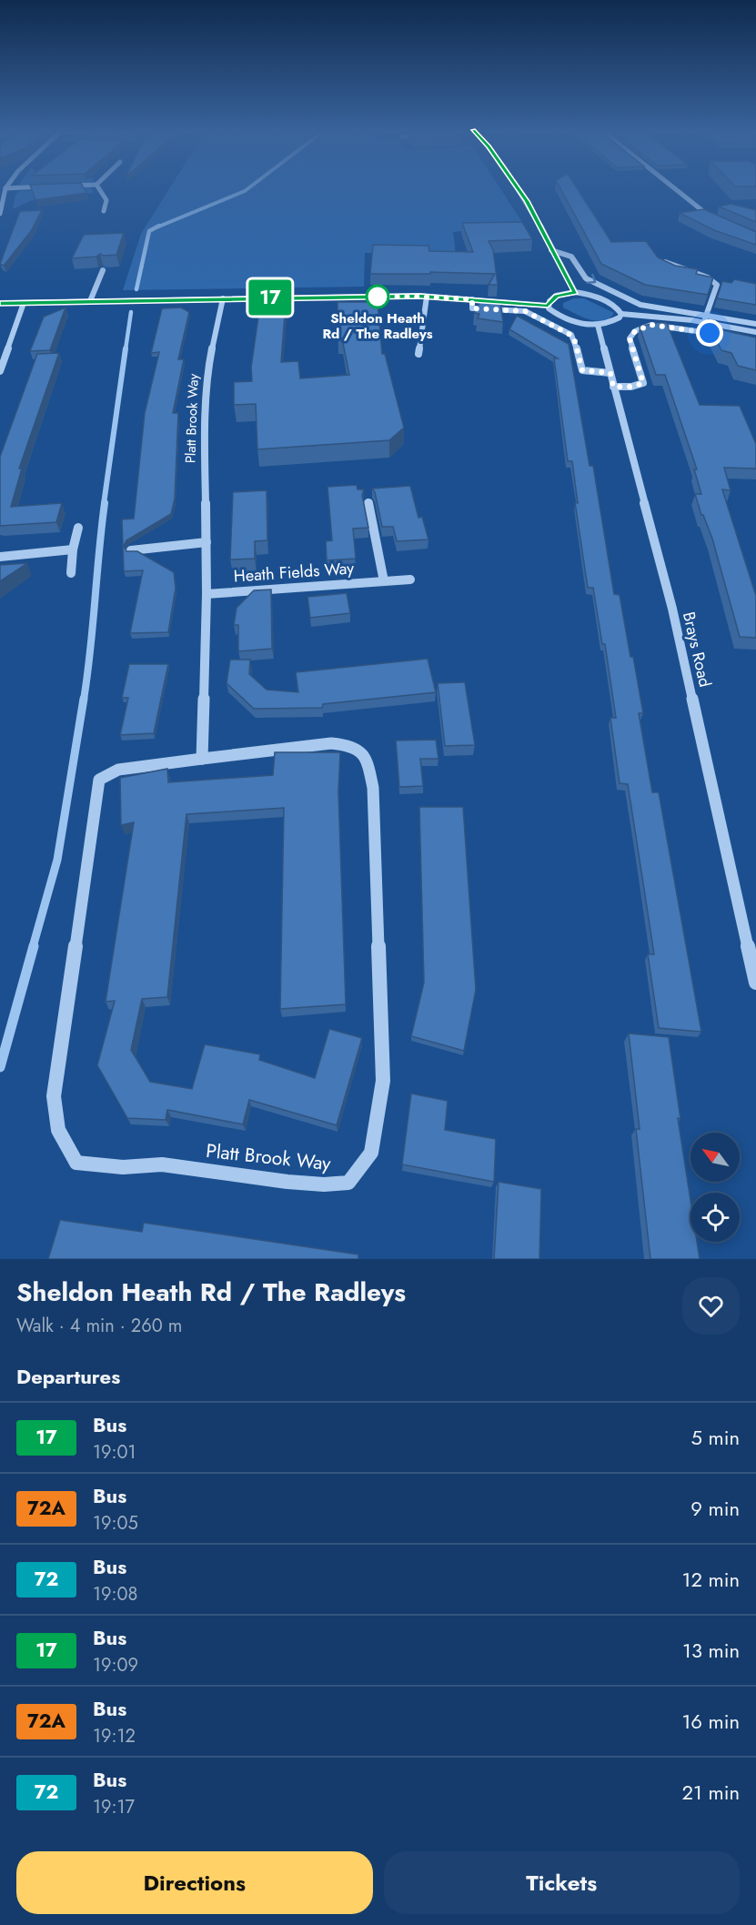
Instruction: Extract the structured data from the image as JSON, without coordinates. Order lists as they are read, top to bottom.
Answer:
{
  "streets": {
    "street": ["Platt Brook Way", "Heath Fields Way", "Brays Road"]
  },
  "crossings": [
    ["Platt Brook Way", "Heath Fields Way"]
  ],
  "places": ["Sheldon Heath Rd / The Radleys"],
  "lines": ["bus line 17"],
  "north": "top left",
  "page": {
    "on_map": "17",
    "heading": [
      ["Sheldon Heath Rd / The Radleys", "Walk · 4 min · 260 m"],
      "Departures"
    ],
    "list": [
      {
        "mark": "17",
        "name": "Bus",
        "note": "19:01",
        "value": "5 min"
      },
      {
        "mark": "72A",
        "name": "Bus",
        "note": "19:05",
        "value": "9 min"
      },
      {
        "mark": "72",
        "name": "Bus",
        "note": "19:08",
        "value": "12 min"
      },
      {
        "mark": "17",
        "name": "Bus",
        "note": "19:09",
        "value": "13 min"
      },
      {
        "mark": "72A",
        "name": "Bus",
        "note": "19:12",
        "value": "16 min"
      },
      {
        "mark": "72",
        "name": "Bus",
        "note": "19:17",
        "value": "21 min"
      }
    ],
    "buttons": ["Directions", "Tickets"]
  }
}
